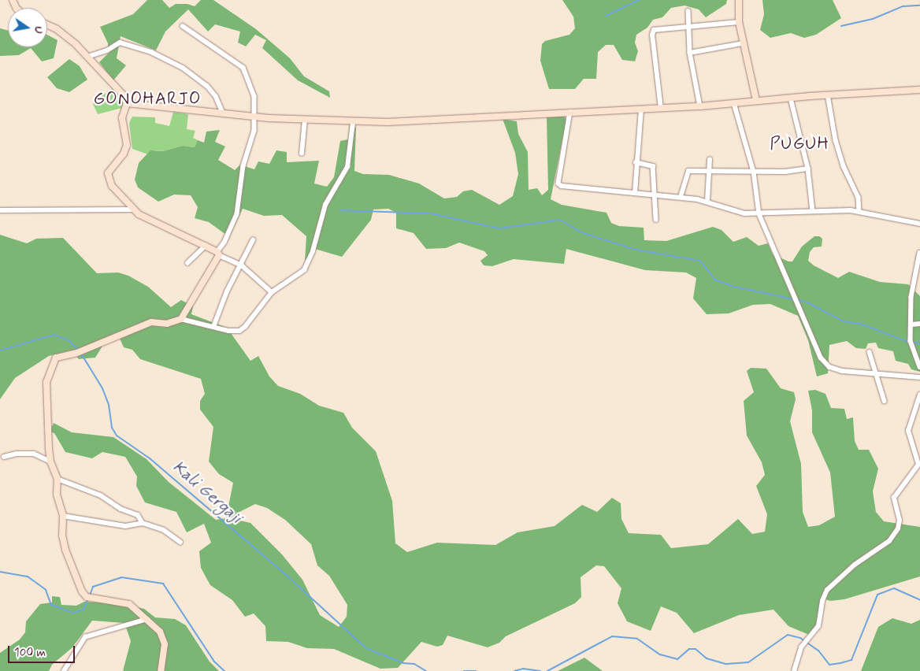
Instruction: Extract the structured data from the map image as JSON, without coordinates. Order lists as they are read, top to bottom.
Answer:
{
  "districts": ["GONOHARJO", "PUGUH"],
  "water": ["Kali Gergaji"],
  "scale_bar": "100 m",
  "north": "right"
}
